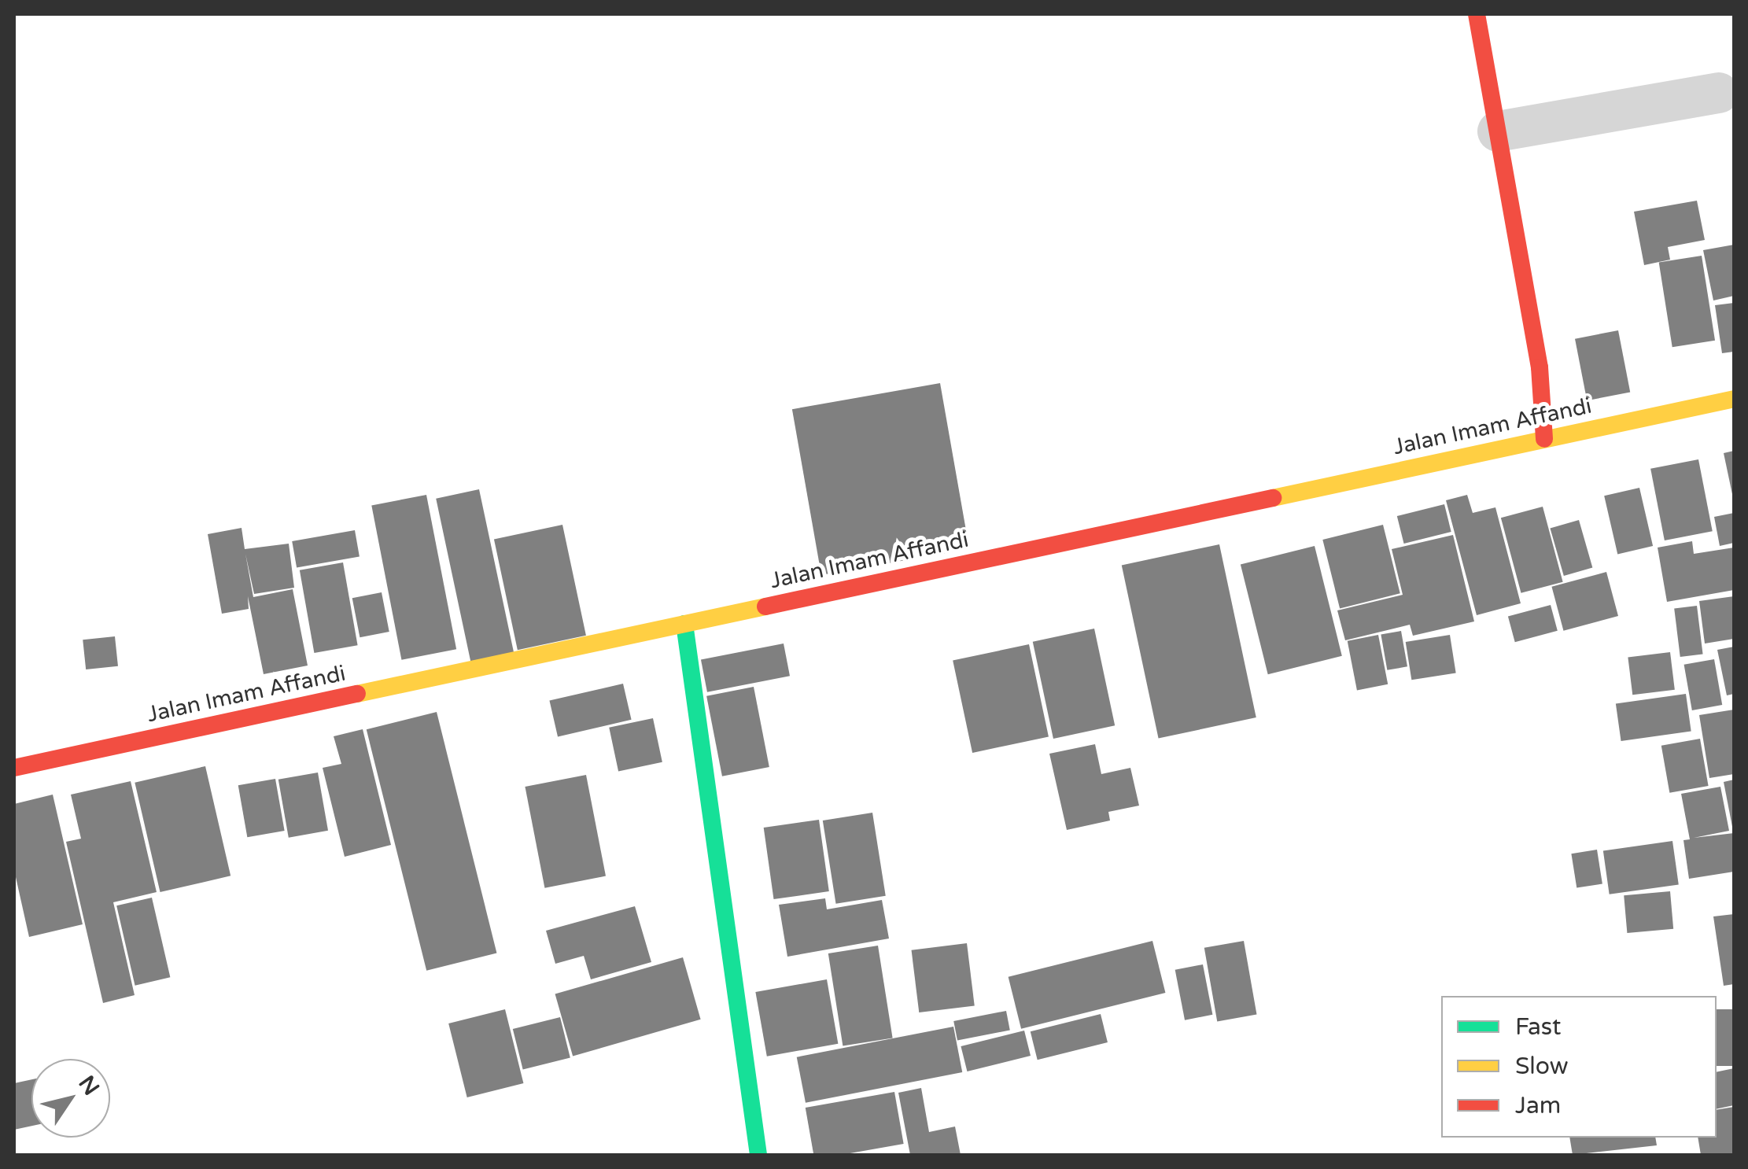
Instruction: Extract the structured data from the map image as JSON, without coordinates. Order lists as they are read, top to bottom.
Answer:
{
  "streets": {
    "street": ["Jalan Imam Affandi"]
  },
  "legend": ["Fast", "Slow", "Jam"],
  "north": "top right"
}
